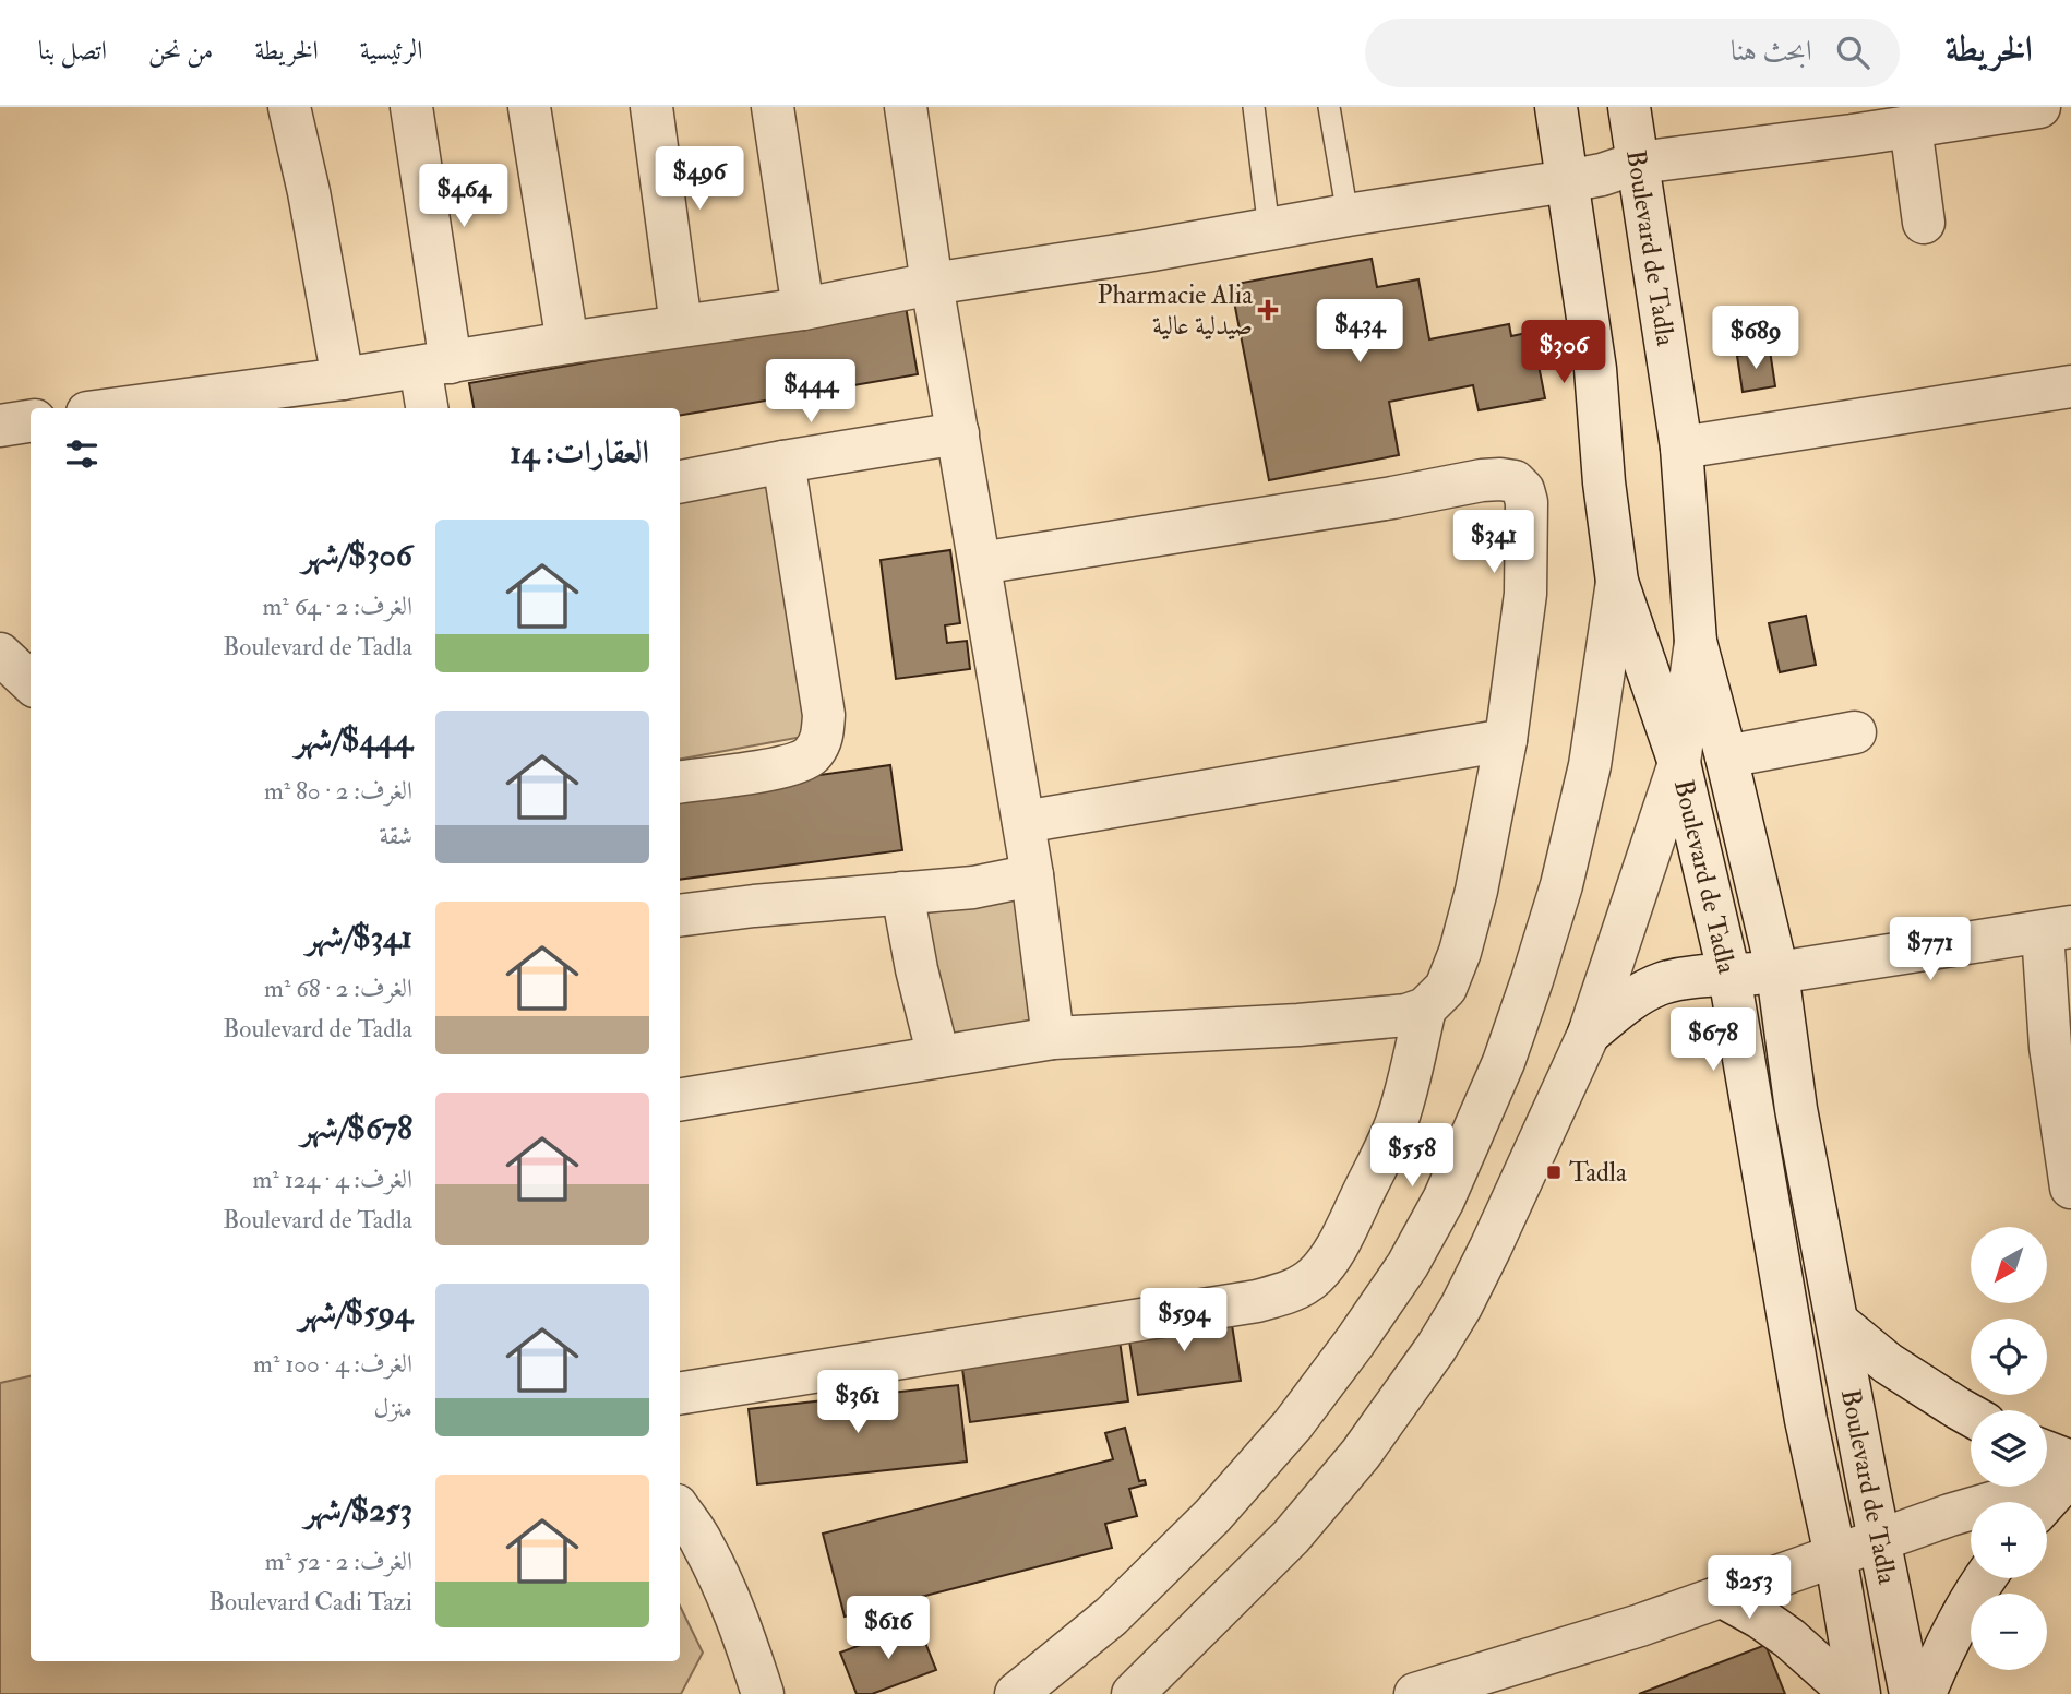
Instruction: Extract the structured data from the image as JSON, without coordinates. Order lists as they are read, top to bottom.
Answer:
{
  "streets": {
    "street": ["Boulevard de Tadla"]
  },
  "places": {
    "health": ["Pharmacie Alia صيدلية عالية"],
    "transit": ["Tadla"]
  },
  "north": "bottom left",
  "page": {
    "header": "الخريطة",
    "search": "ابحث هنا",
    "nav": [
      "الرئيسية",
      "الخريطة",
      "من نحن",
      "اتصل بنا"
    ],
    "price": [
      "$496",
      "$464",
      "$434",
      "$689",
      "$306",
      "$444",
      "$341",
      "$771",
      "$678",
      "$558",
      "$594",
      "$361",
      "$253",
      "$616"
    ],
    "heading": "العقارات: 14",
    "list": [
      {
        "name": "$306/شهر",
        "note": "الغرف: 2 · 64 m² · Boulevard de Tadla"
      },
      {
        "name": "$444/شهر",
        "note": "الغرف: 2 · 80 m² · شقة"
      },
      {
        "name": "$341/شهر",
        "note": "الغرف: 2 · 68 m² · Boulevard de Tadla"
      },
      {
        "name": "$678/شهر",
        "note": "الغرف: 4 · 124 m² · Boulevard de Tadla"
      },
      {
        "name": "$594/شهر",
        "note": "الغرف: 4 · 100 m² · منزل"
      },
      {
        "name": "$253/شهر",
        "note": "الغرف: 2 · 52 m² · Boulevard Cadi Tazi"
      }
    ],
    "map_buttons": ["+", "−"]
  }
}
